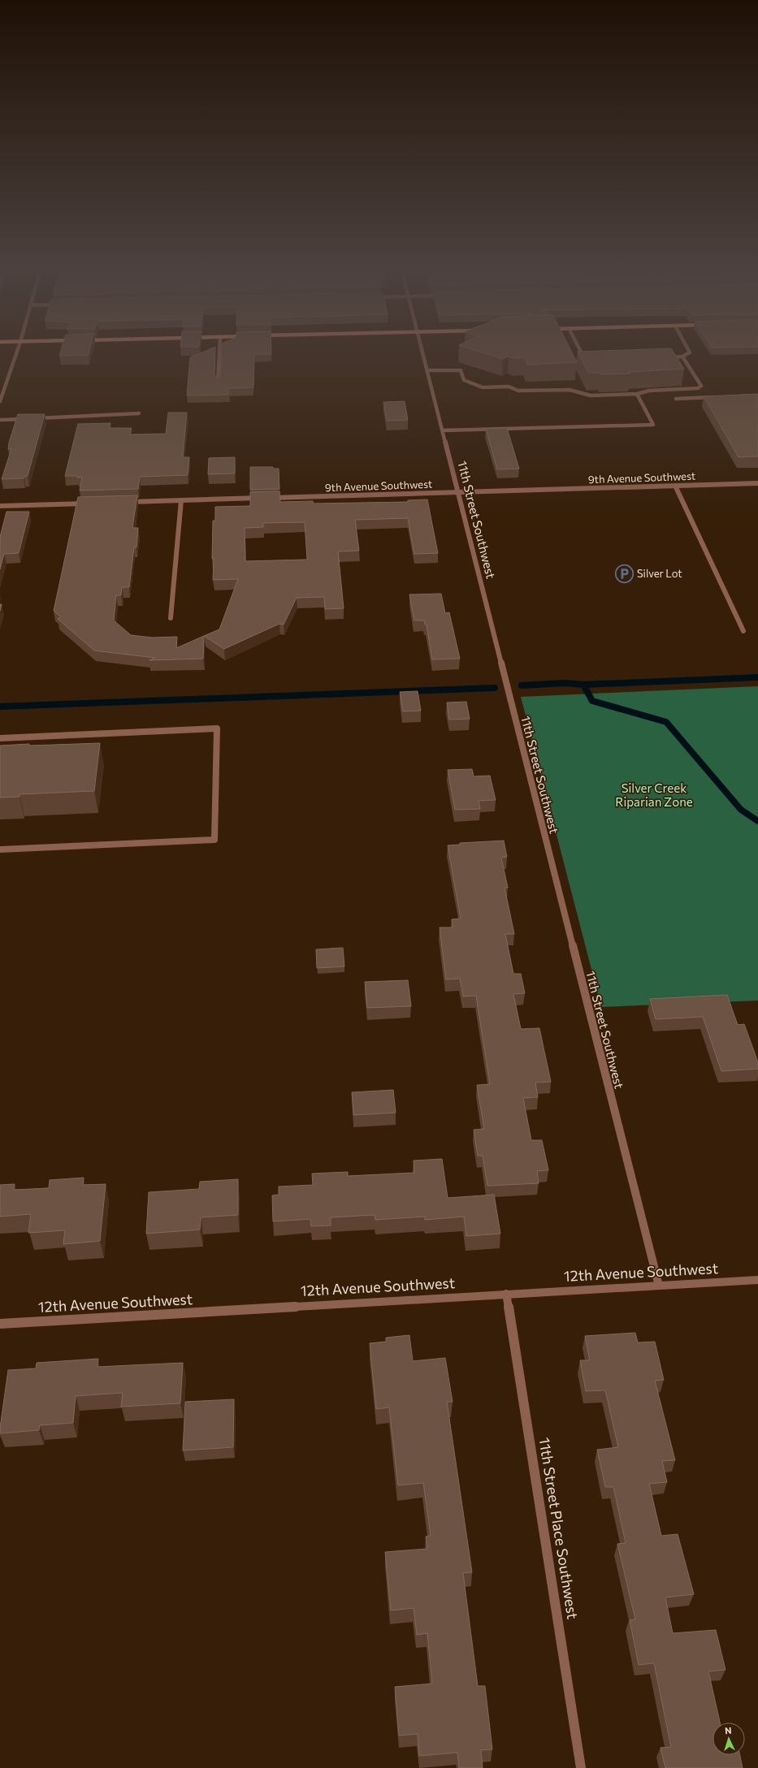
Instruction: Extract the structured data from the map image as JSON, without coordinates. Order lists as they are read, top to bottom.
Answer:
{
  "streets": {
    "street": [
      "9th Avenue Southwest",
      "11th Street Southwest",
      "12th Avenue Southwest",
      "11th Street Place Southwest"
    ]
  },
  "crossings": [
    ["9th Avenue Southwest", "11th Street Southwest"],
    ["11th Street Southwest", "12th Avenue Southwest"],
    ["12th Avenue Southwest", "11th Street Place Southwest"]
  ],
  "parks": ["Silver Creek Riparian Zone"],
  "places": {
    "parking": ["Silver Lot"]
  },
  "north": "top"
}
